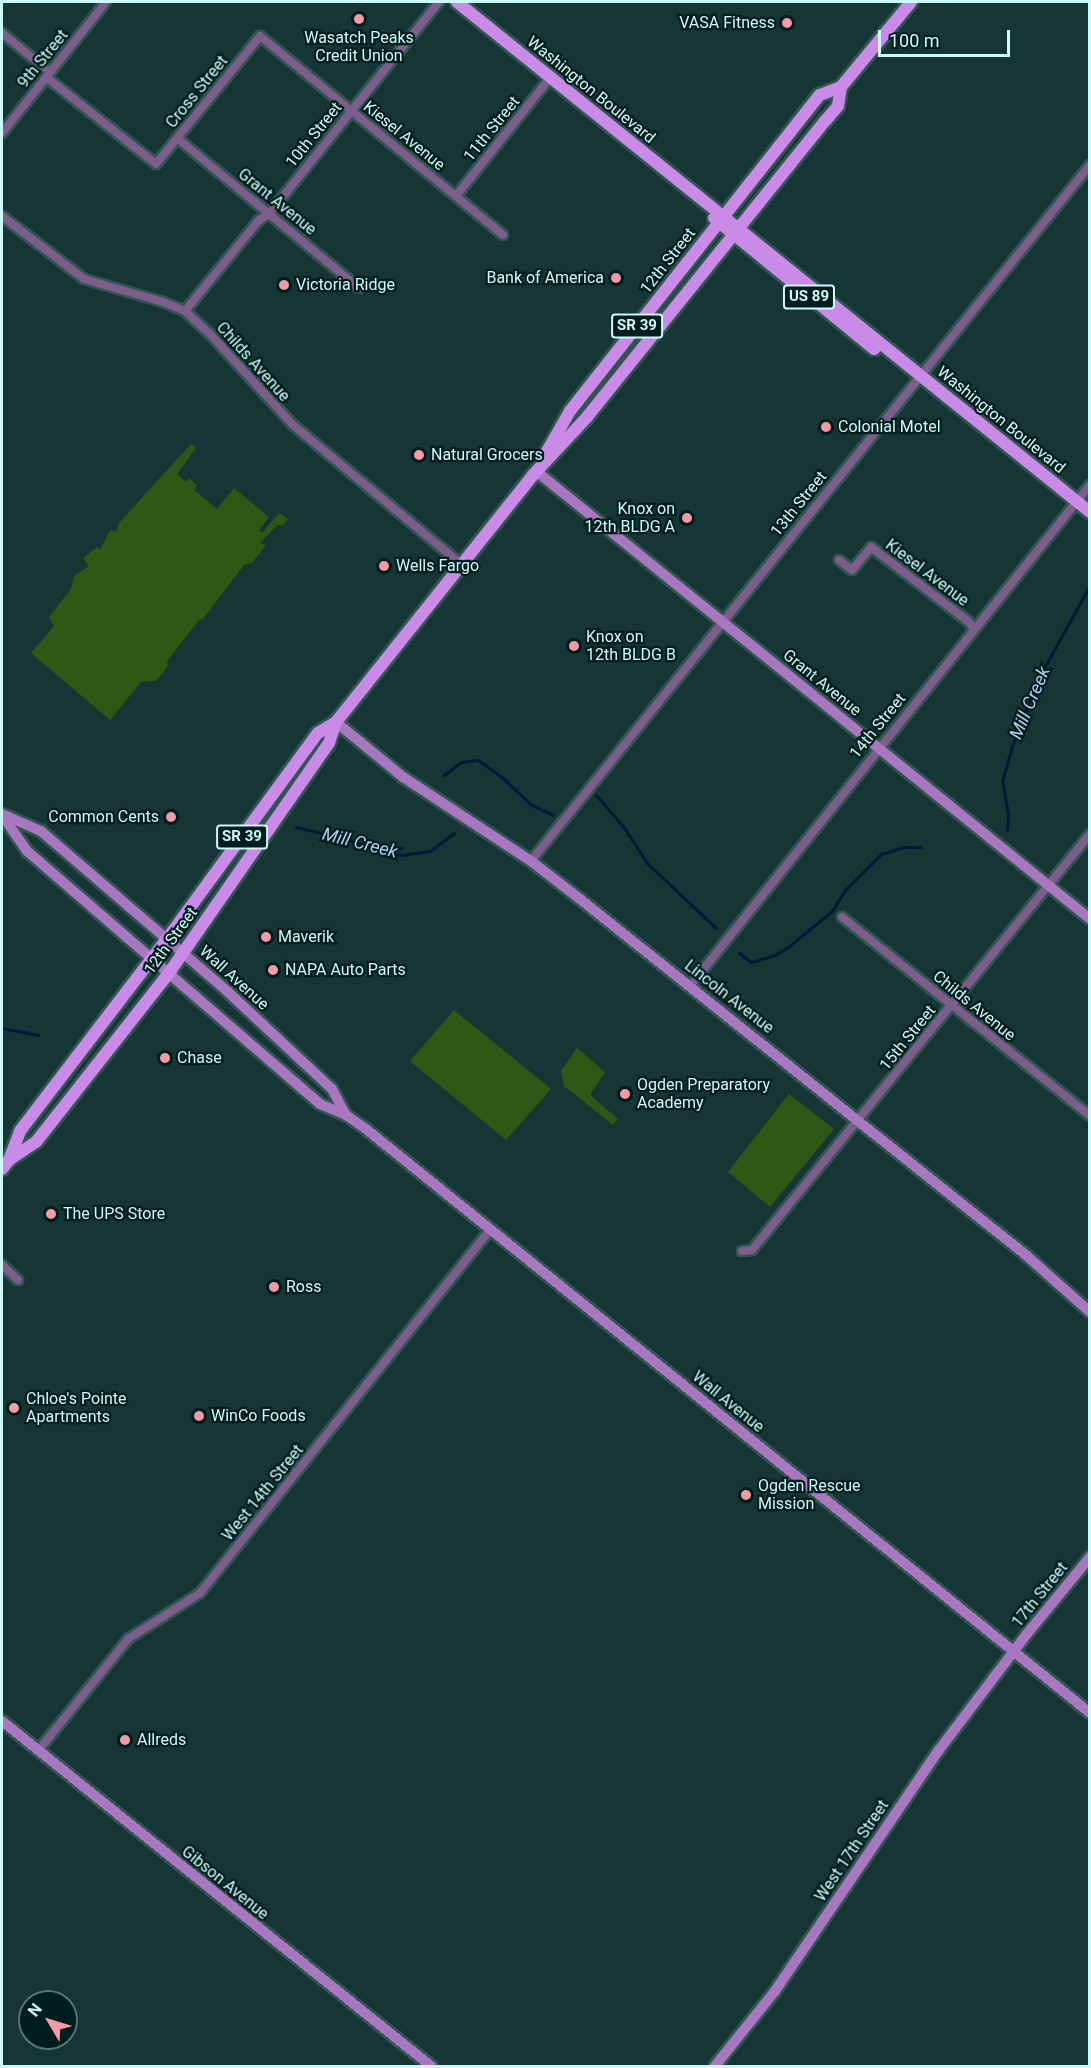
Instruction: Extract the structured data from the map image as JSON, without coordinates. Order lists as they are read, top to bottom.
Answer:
{
  "streets": {
    "main road": [
      "Washington Boulevard",
      "12th Street",
      "US 89",
      "SR 39"
    ],
    "street": [
      "9th Street",
      "Cross Street",
      "11th Street",
      "10th Street",
      "Kiesel Avenue",
      "Grant Avenue",
      "Childs Avenue",
      "13th Street",
      "14th Street",
      "Wall Avenue",
      "Lincoln Avenue",
      "15th Street",
      "West 14th Street",
      "17th Street",
      "West 17th Street",
      "Gibson Avenue"
    ]
  },
  "crossings": [
    ["9th Street", "Cross Street"],
    ["Washington Boulevard", "11th Street"],
    ["Washington Boulevard", "12th Street"],
    ["Washington Boulevard", "13th Street"],
    ["Washington Boulevard", "14th Street"],
    ["Cross Street", "Kiesel Avenue"],
    ["Cross Street", "Grant Avenue"],
    ["11th Street", "Kiesel Avenue"],
    ["10th Street", "Kiesel Avenue"],
    ["10th Street", "Grant Avenue"],
    ["10th Street", "Childs Avenue"],
    ["Kiesel Avenue", "14th Street"],
    ["Grant Avenue", "12th Street"],
    ["Grant Avenue", "13th Street"],
    ["Grant Avenue", "14th Street"],
    ["Grant Avenue", "15th Street"],
    ["12th Street", "Childs Avenue"],
    ["12th Street", "Wall Avenue"],
    ["12th Street", "Lincoln Avenue"],
    ["Childs Avenue", "15th Street"],
    ["13th Street", "Lincoln Avenue"],
    ["14th Street", "Lincoln Avenue"],
    ["Wall Avenue", "West 14th Street"],
    ["Wall Avenue", "17th Street"],
    ["Wall Avenue", "West 17th Street"],
    ["Lincoln Avenue", "15th Street"],
    ["West 14th Street", "Gibson Avenue"],
    ["17th Street", "West 17th Street"]
  ],
  "water": ["Mill Creek"],
  "places": [
    "Wasatch Peaks Credit Union",
    "VASA Fitness",
    "Bank of America",
    "Victoria Ridge",
    "Colonial Motel",
    "Natural Grocers",
    "Knox on 12th BLDG A",
    "Wells Fargo",
    "Knox on 12th BLDG B",
    "Common Cents",
    "Maverik",
    "NAPA Auto Parts",
    "Chase",
    "Ogden Preparatory Academy",
    "The UPS Store",
    "Ross",
    "Chloe's Pointe Apartments",
    "WinCo Foods",
    "Ogden Rescue Mission",
    "Allreds"
  ],
  "scale_bar": "100 m",
  "north": "top left"
}
